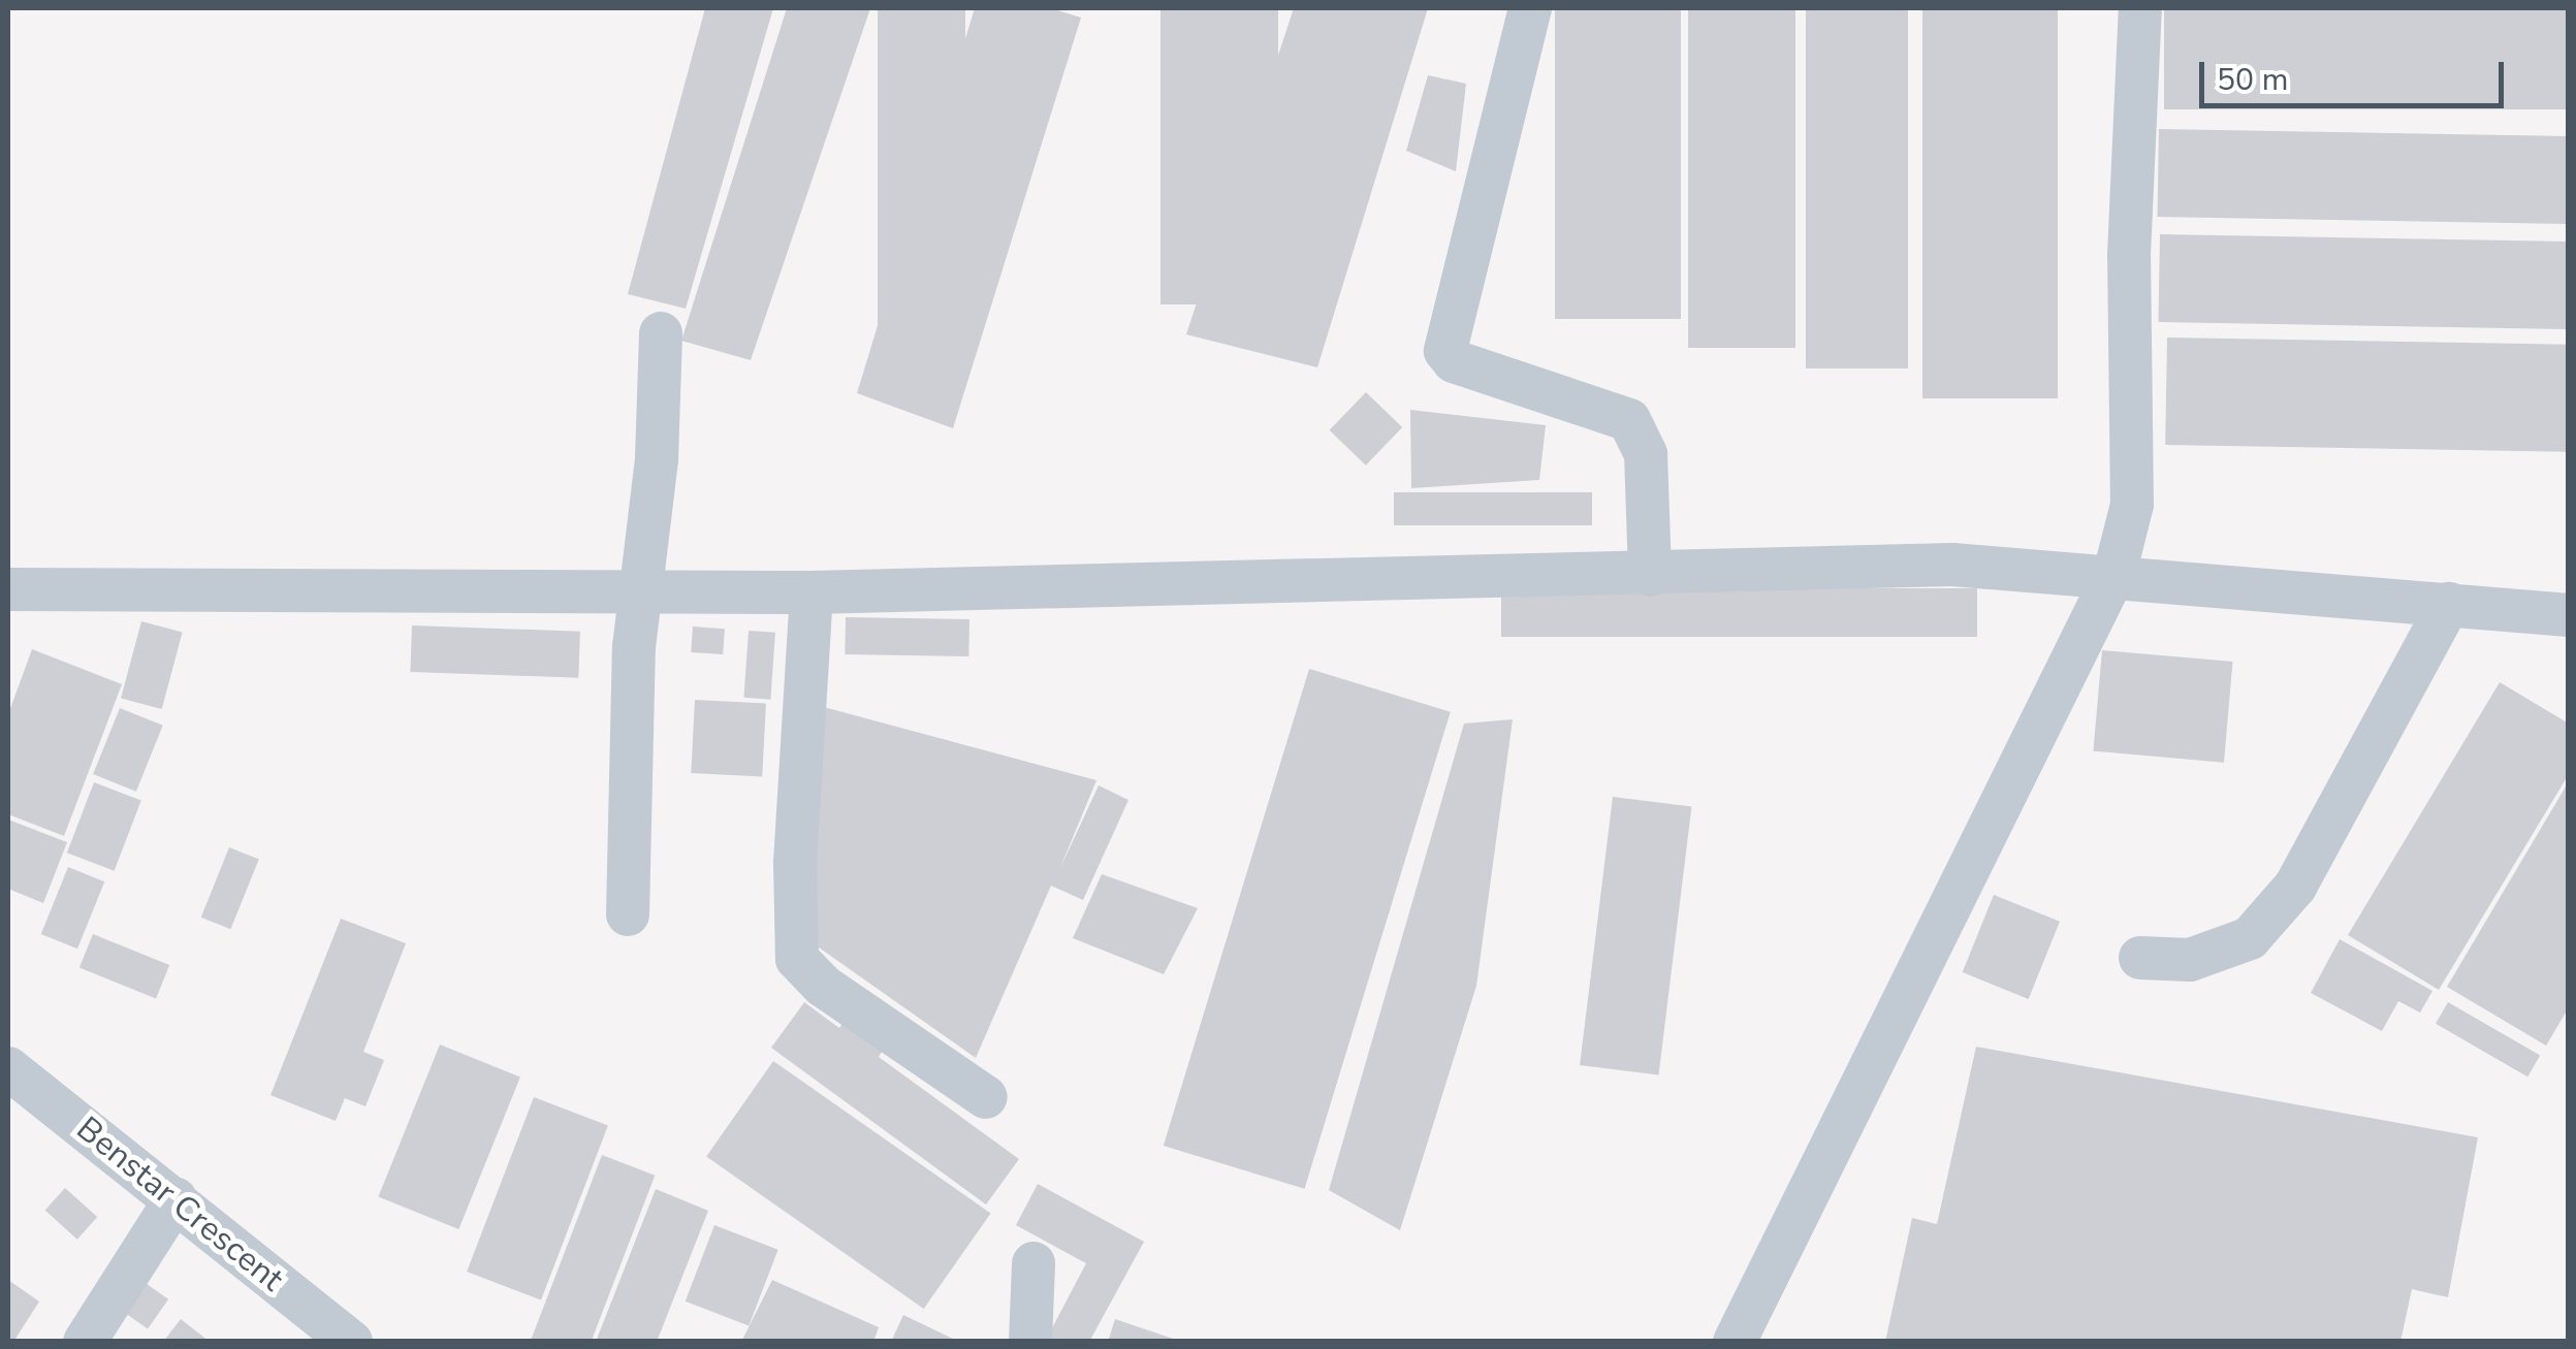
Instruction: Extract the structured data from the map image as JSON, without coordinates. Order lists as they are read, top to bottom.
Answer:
{
  "streets": {
    "street": ["Benstar Crescent"]
  },
  "scale_bar": "50 m"
}
